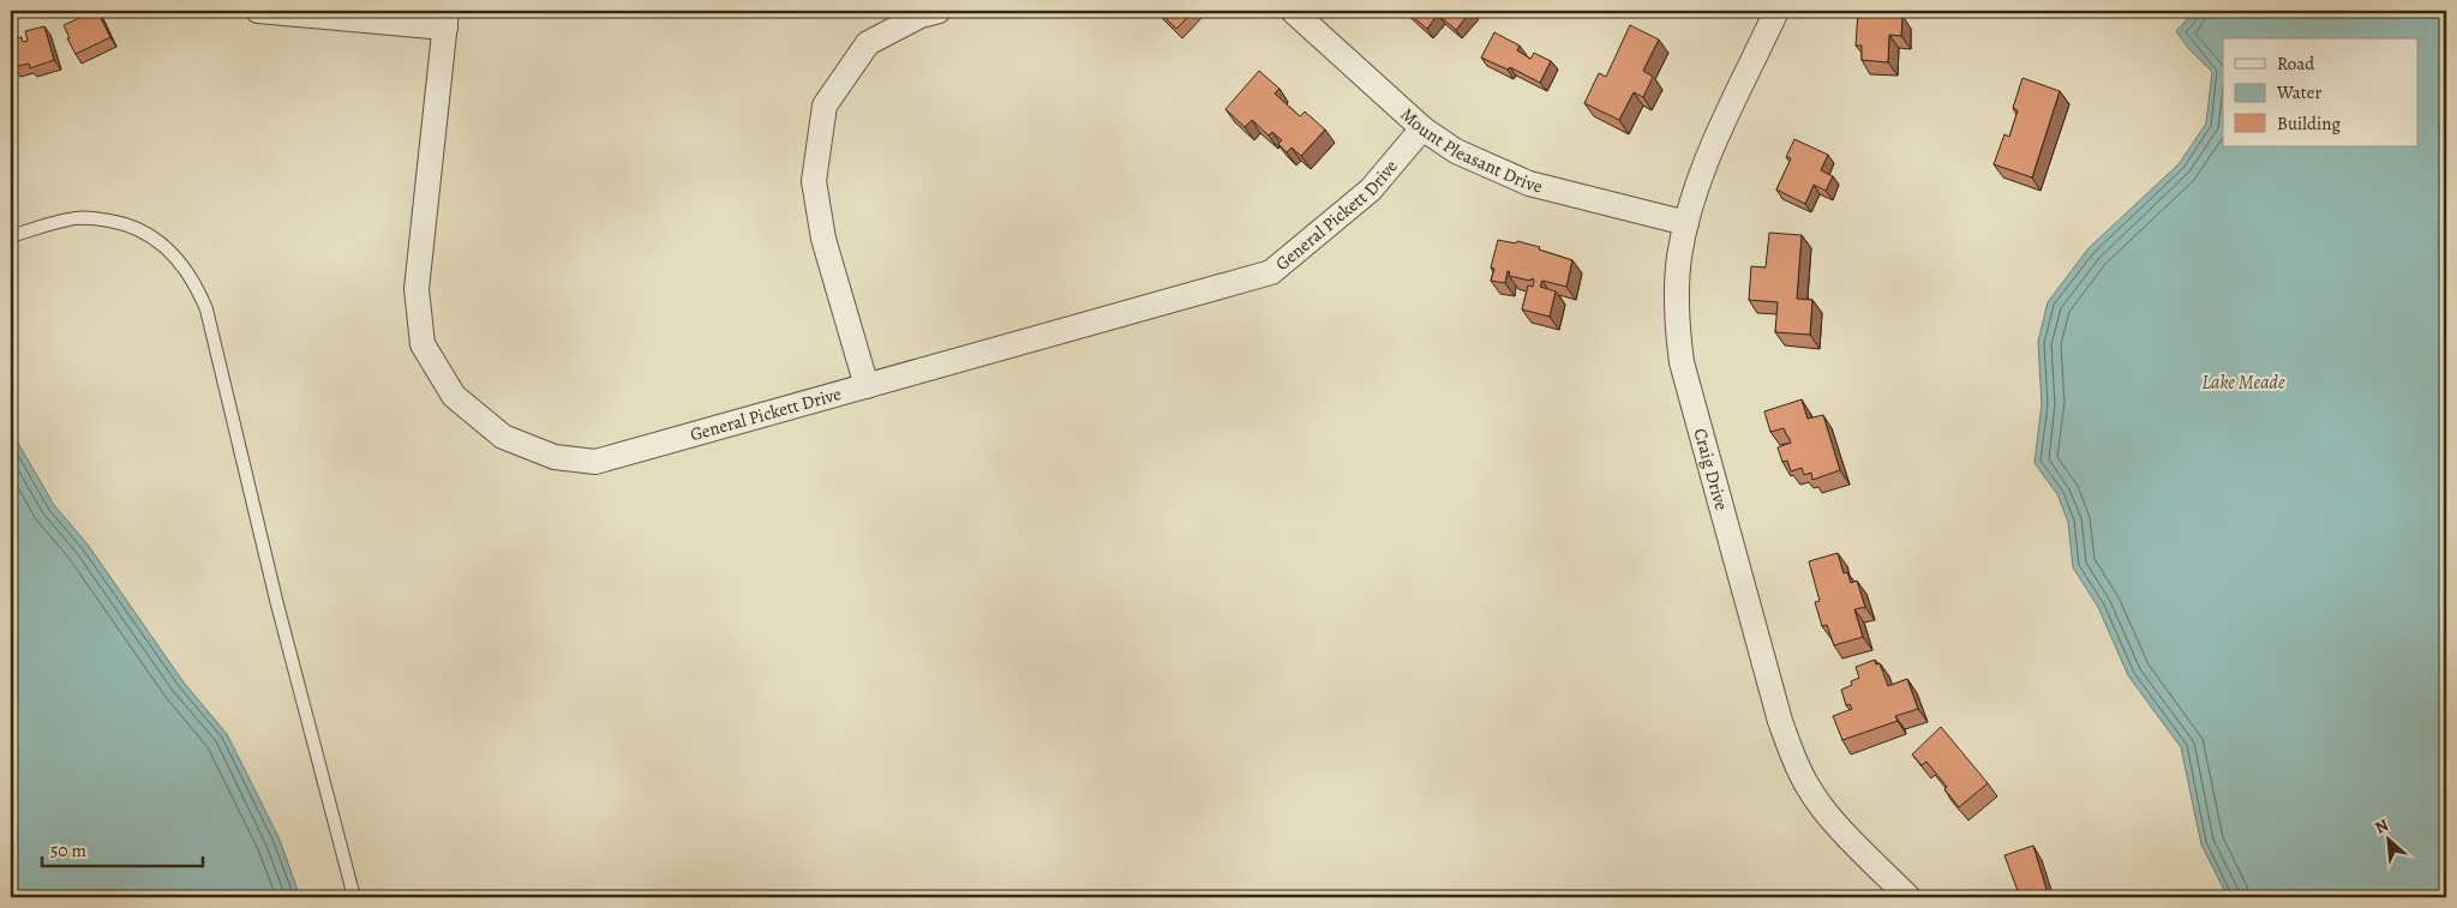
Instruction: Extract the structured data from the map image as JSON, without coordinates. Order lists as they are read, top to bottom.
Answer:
{
  "streets": {
    "street": ["Mount Pleasant Drive", "General Pickett Drive", "Craig Drive"]
  },
  "crossings": [
    ["Mount Pleasant Drive", "General Pickett Drive"],
    ["Mount Pleasant Drive", "Craig Drive"]
  ],
  "water": ["Lake Meade"],
  "legend": ["Road", "Water", "Building"],
  "scale_bar": "50 m",
  "north": "top left"
}
